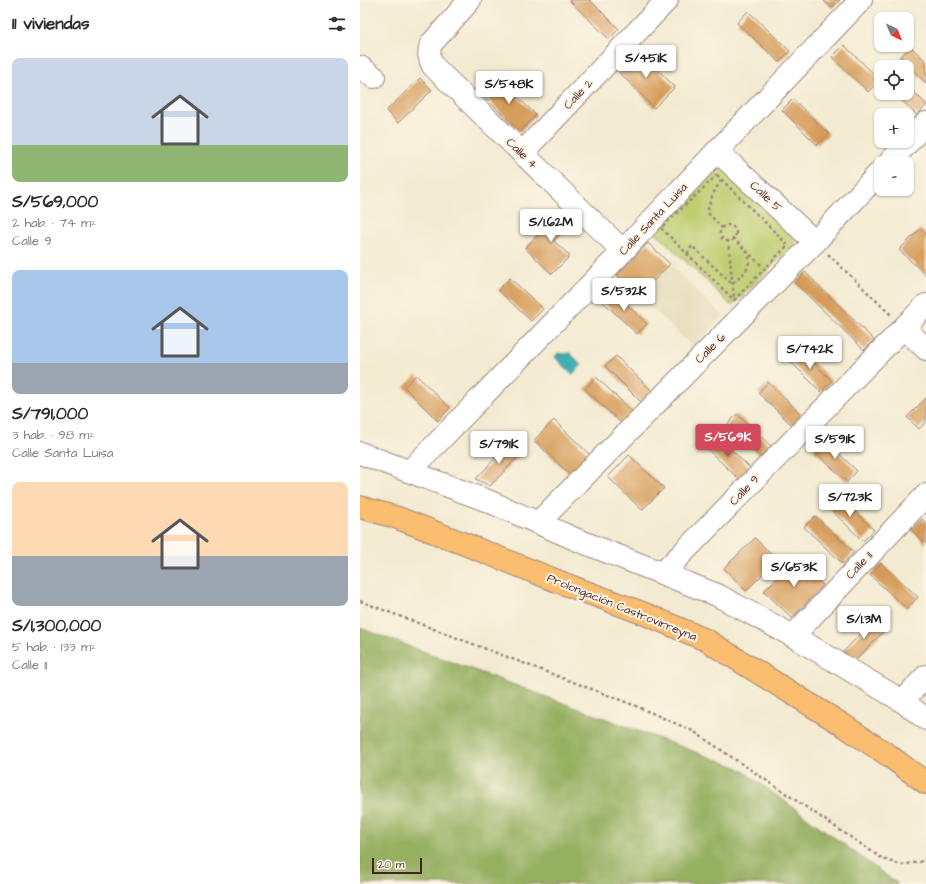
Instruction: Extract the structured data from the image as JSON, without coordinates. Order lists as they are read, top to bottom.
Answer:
{
  "streets": {
    "main road": ["Prolongación Castrovirreyna"],
    "street": [
      "Calle 2",
      "Calle 4",
      "Calle 5",
      "Calle Santa Luisa",
      "Calle 6",
      "Calle 9",
      "Calle 11"
    ]
  },
  "crossings": [
    ["Calle 2", "Calle 4"],
    ["Calle 4", "Calle Santa Luisa"],
    ["Calle 5", "Calle Santa Luisa"],
    ["Calle 5", "Calle 6"]
  ],
  "scale_bar": "20 m",
  "north": "bottom right",
  "page": {
    "heading": "11 viviendas",
    "map_buttons": ["+", "−"],
    "price": [
      "S/451K",
      "S/548K",
      "S/1.62M",
      "S/532K",
      "S/742K",
      "S/569K",
      "S/591K",
      "S/791K",
      "S/723K",
      "S/653K",
      "S/1.3M"
    ],
    "list": [
      {
        "name": "S/569,000",
        "note": "2 hab. · 74 m² · Calle 9"
      },
      {
        "name": "S/791,000",
        "note": "3 hab. · 98 m² · Calle Santa Luisa"
      },
      {
        "name": "S/1,300,000",
        "note": "5 hab. · 133 m² · Calle 11"
      }
    ],
    "scale": "20 m"
  }
}
